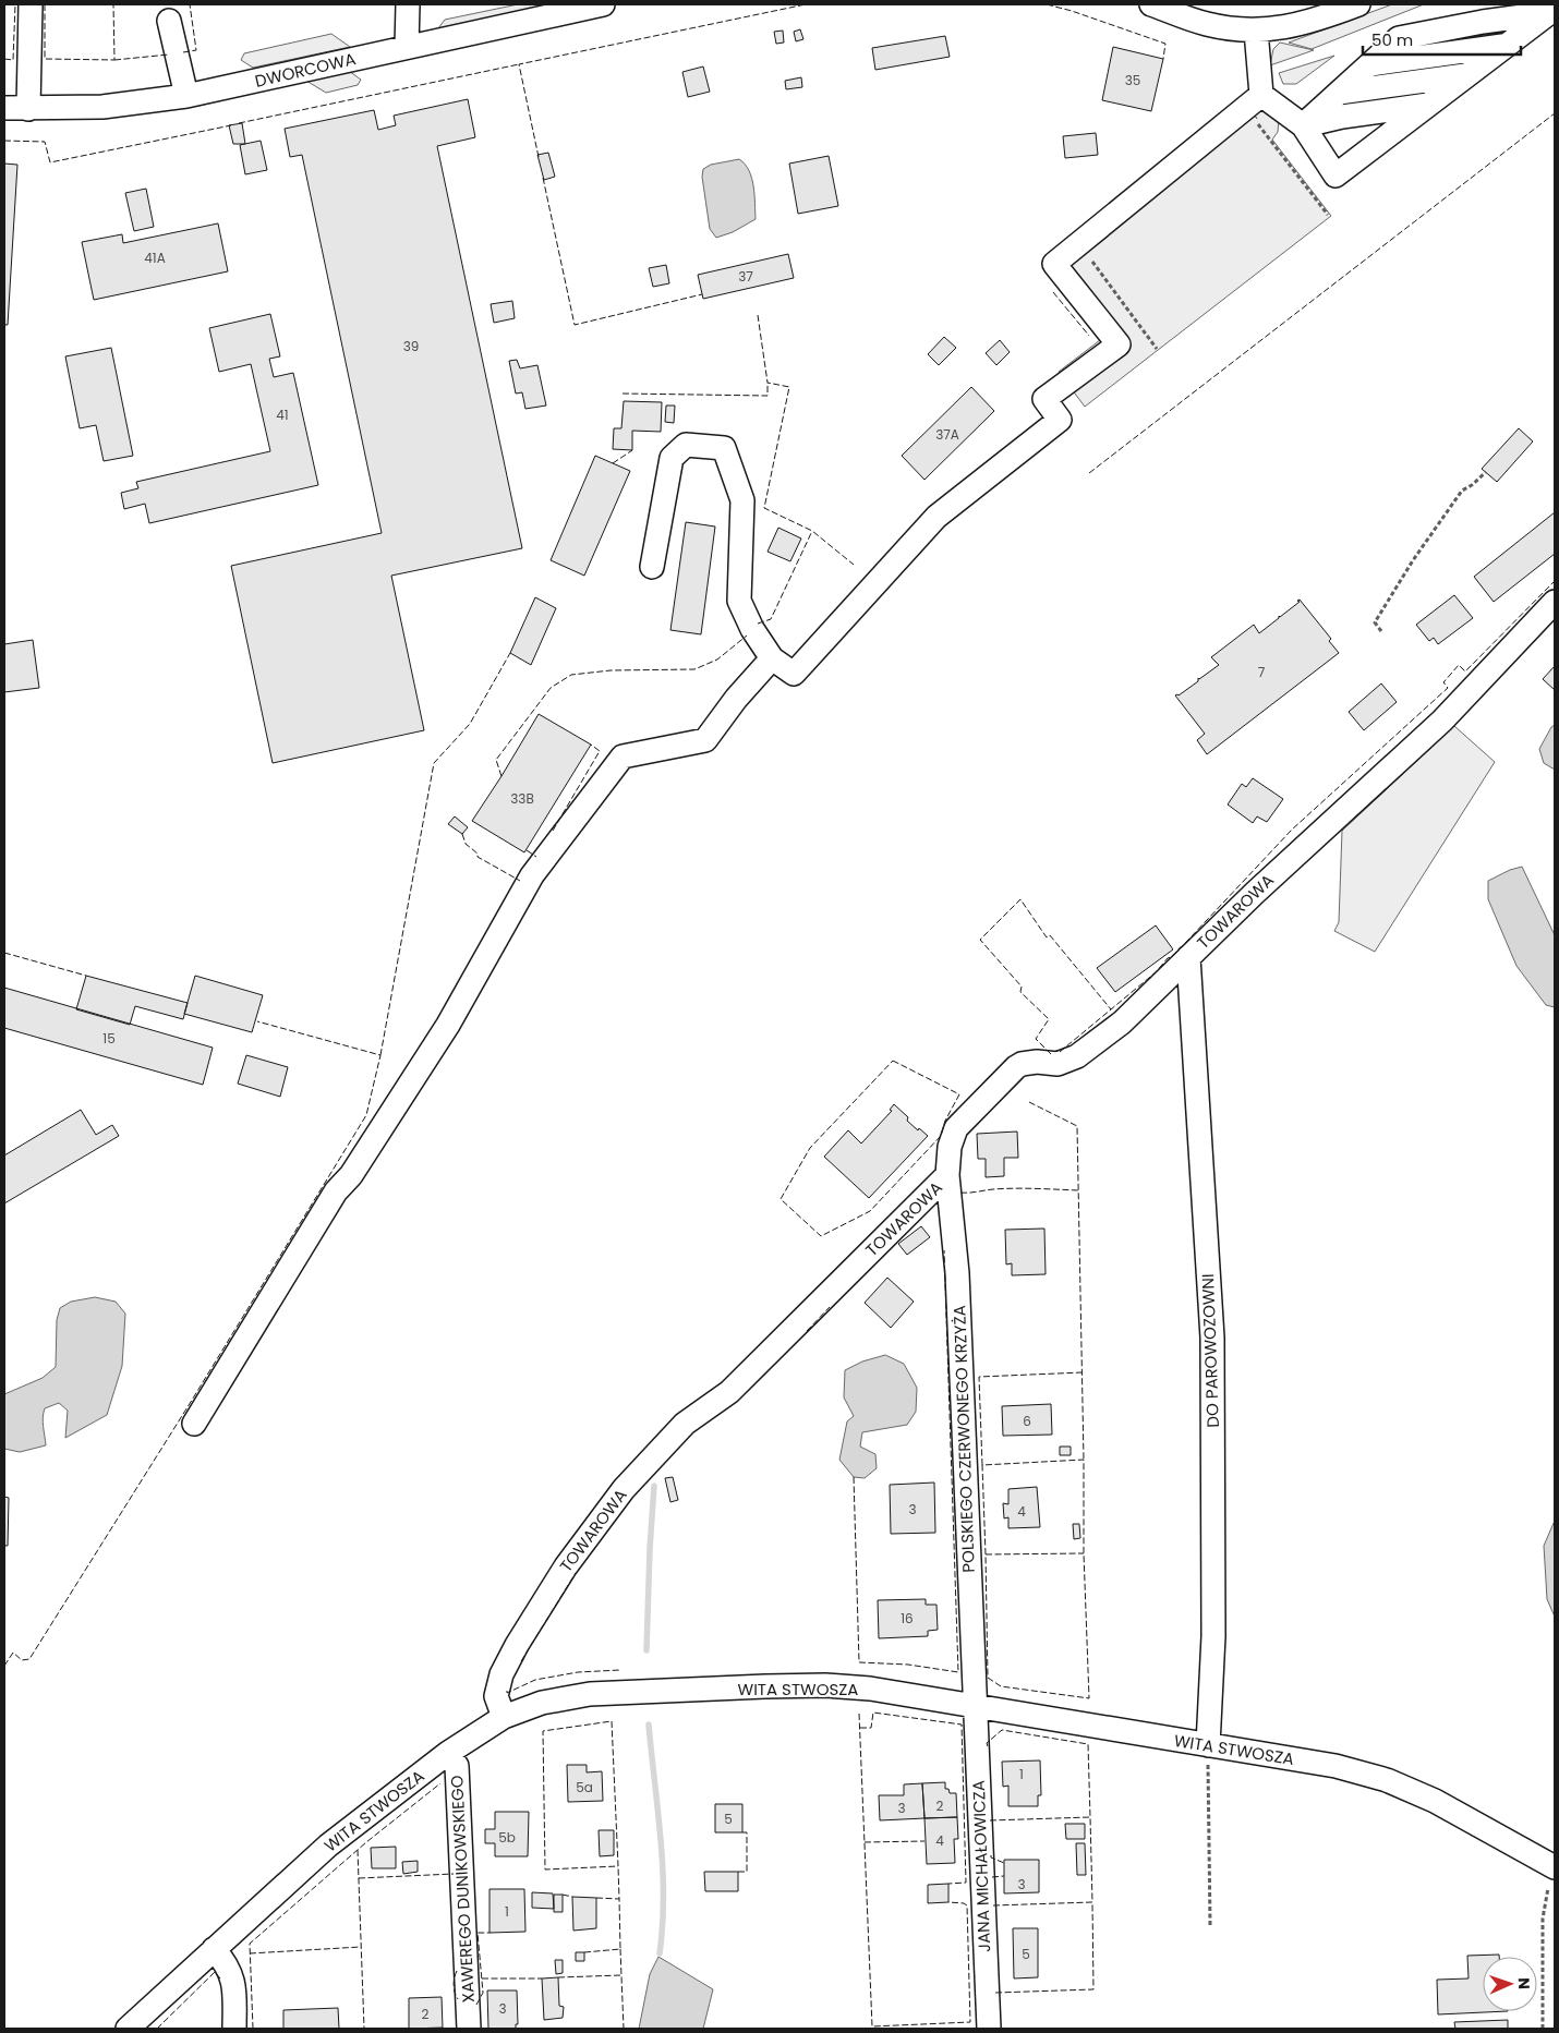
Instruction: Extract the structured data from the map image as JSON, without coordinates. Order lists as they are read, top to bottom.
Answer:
{
  "streets": {
    "street": [
      "DWORCOWA",
      "TOWAROWA",
      "DO PAROWOZOWNI",
      "POLSKIEGO CZERWONEGO KRZYŻA",
      "WITA STWOSZA",
      "JANA MICHAŁOWICZA",
      "XAWEREGO DUNIKOWSKIEGO"
    ]
  },
  "crossings": [
    ["TOWAROWA", "DO PAROWOZOWNI"],
    ["TOWAROWA", "POLSKIEGO CZERWONEGO KRZYŻA"],
    ["TOWAROWA", "WITA STWOSZA"],
    ["DO PAROWOZOWNI", "WITA STWOSZA"],
    ["POLSKIEGO CZERWONEGO KRZYŻA", "WITA STWOSZA"],
    ["POLSKIEGO CZERWONEGO KRZYŻA", "JANA MICHAŁOWICZA"],
    ["WITA STWOSZA", "JANA MICHAŁOWICZA"],
    ["WITA STWOSZA", "XAWEREGO DUNIKOWSKIEGO"]
  ],
  "house_numbers": [
    "35",
    "41A",
    "37",
    "39",
    "41",
    "37A",
    "7",
    "33B",
    "15",
    "6",
    "3",
    "4",
    "16",
    "1",
    "5a",
    "2",
    "3",
    "5",
    "5b",
    "4",
    "3",
    "1",
    "5",
    "3",
    "2"
  ],
  "scale_bar": "50 m",
  "north": "right"
}
